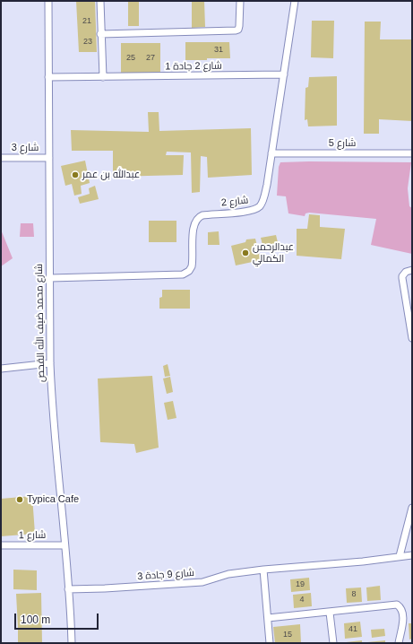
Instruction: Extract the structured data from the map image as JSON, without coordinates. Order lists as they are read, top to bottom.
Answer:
{
  "streets": {
    "street": [
      "شارع 2 جادة 1",
      "شارع 5",
      "شارع 3",
      "شارع 2",
      "شارع محمد ضيف الله القحص",
      "شارع 1",
      "شارع 9 جادة 3"
    ]
  },
  "crossings": [
    ["شارع 2 جادة 1", "شارع 2"],
    ["شارع 2 جادة 1", "شارع محمد ضيف الله القحص"],
    ["شارع 5", "شارع 2"],
    ["شارع 3", "شارع محمد ضيف الله القحص"],
    ["شارع 2", "شارع محمد ضيف الله القحص"],
    ["شارع محمد ضيف الله القحص", "شارع 1"],
    ["شارع محمد ضيف الله القحص", "شارع 9 جادة 3"]
  ],
  "places": ["عبدالله بن عمر", "عبدالرحمن الكمالي", "Typica Cafe"],
  "house_numbers": [
    "21",
    "23",
    "31",
    "25",
    "27",
    "19",
    "8",
    "4",
    "41",
    "15"
  ],
  "scale_bar": "100 m"
}
